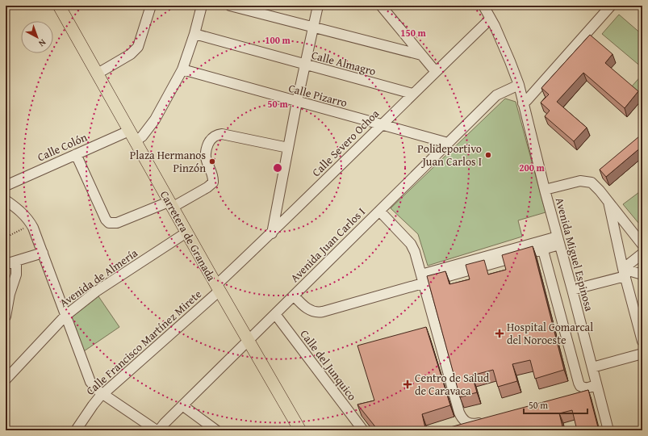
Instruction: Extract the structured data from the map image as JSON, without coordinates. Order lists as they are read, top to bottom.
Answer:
{
  "streets": {
    "main road": ["Carretera de Granada"],
    "street": [
      "Calle Almagro",
      "Calle Pizarro",
      "Calle Severo Ochoa",
      "Calle Colón",
      "Avenida Juan Carlos I",
      "Avenida Miguel Espinosa",
      "Avenida de Almería",
      "Calle Francisco Martínez Mirete",
      "Calle del Junquico"
    ]
  },
  "crossings": [
    ["Calle Almagro", "Calle Severo Ochoa"],
    ["Calle Almagro", "Calle Colón"],
    ["Calle Pizarro", "Calle Severo Ochoa"],
    ["Calle Pizarro", "Calle Colón"],
    ["Calle Pizarro", "Avenida Juan Carlos I"],
    ["Calle Severo Ochoa", "Carretera de Granada"],
    ["Calle Severo Ochoa", "Avenida Miguel Espinosa"],
    ["Calle Severo Ochoa", "Calle Francisco Martínez Mirete"],
    ["Calle Colón", "Carretera de Granada"],
    ["Carretera de Granada", "Avenida Juan Carlos I"],
    ["Carretera de Granada", "Avenida de Almería"],
    ["Carretera de Granada", "Calle Francisco Martínez Mirete"],
    ["Avenida Juan Carlos I", "Avenida Miguel Espinosa"],
    ["Avenida Juan Carlos I", "Calle del Junquico"]
  ],
  "places": {
    "other": ["Polideportivo Juan Carlos I", "Plaza Hermanos Pinzón"],
    "health": ["Hospital Comarcal del Noroeste", "Centro de Salud de Caravaca"]
  },
  "scale_bar": "50 m",
  "north": "bottom right",
  "rings": [
    "150 m",
    "100 m",
    "50 m",
    "200 m"
  ]
}
